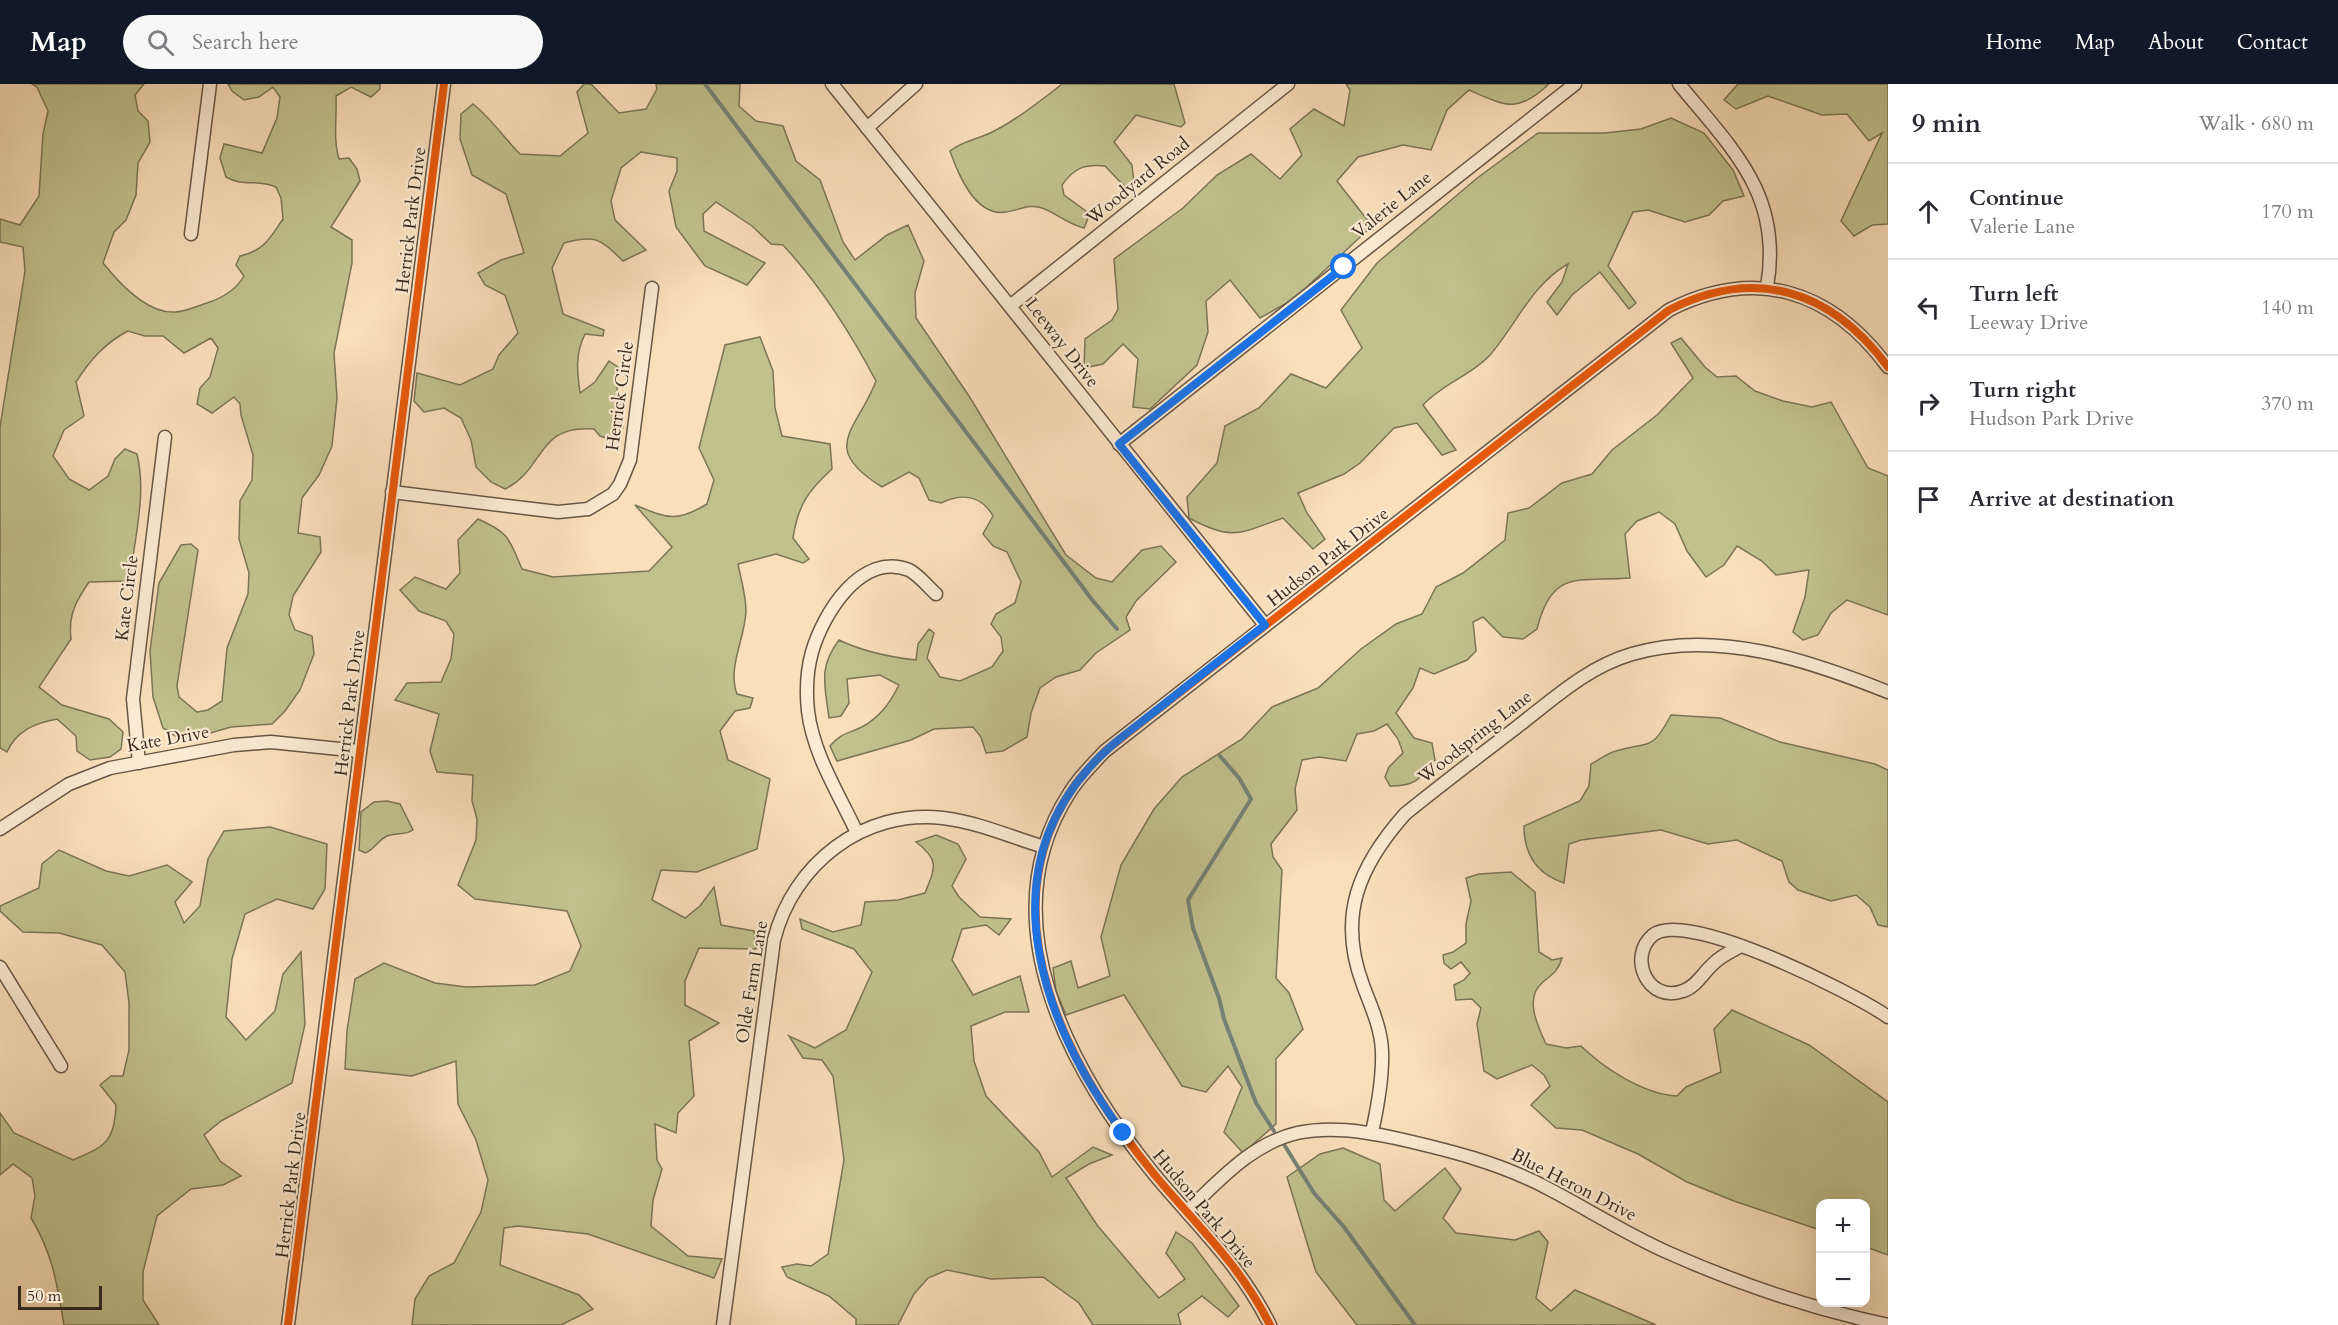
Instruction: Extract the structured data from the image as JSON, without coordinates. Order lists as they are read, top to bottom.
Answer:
{
  "streets": {
    "street": [
      "Woodyard Road",
      "Valerie Lane",
      "Herrick Park Drive",
      "Leeway Drive",
      "Herrick Circle",
      "Hudson Park Drive",
      "Kate Circle",
      "Woodspring Lane",
      "Kate Drive",
      "Olde Farm Lane",
      "Blue Heron Drive"
    ]
  },
  "crossings": [
    ["Woodyard Road", "Leeway Drive"],
    ["Valerie Lane", "Leeway Drive"],
    ["Herrick Park Drive", "Herrick Circle"],
    ["Herrick Park Drive", "Kate Drive"],
    ["Leeway Drive", "Hudson Park Drive"],
    ["Hudson Park Drive", "Olde Farm Lane"],
    ["Hudson Park Drive", "Blue Heron Drive"],
    ["Kate Circle", "Kate Drive"],
    ["Woodspring Lane", "Blue Heron Drive"]
  ],
  "scale_bar": "50 m",
  "page": {
    "header": "Map",
    "search": "Search here",
    "nav": [
      "Home",
      "Map",
      "About",
      "Contact"
    ],
    "heading": ["9 min", "Walk · 680 m"],
    "list": [
      ["Continue", "Valerie Lane", "170 m"],
      ["Turn left", "Leeway Drive", "140 m"],
      ["Turn right", "Hudson Park Drive", "370 m"],
      "Arrive at destination"
    ],
    "map_buttons": ["+", "−"],
    "scale": "50 m"
  }
}
